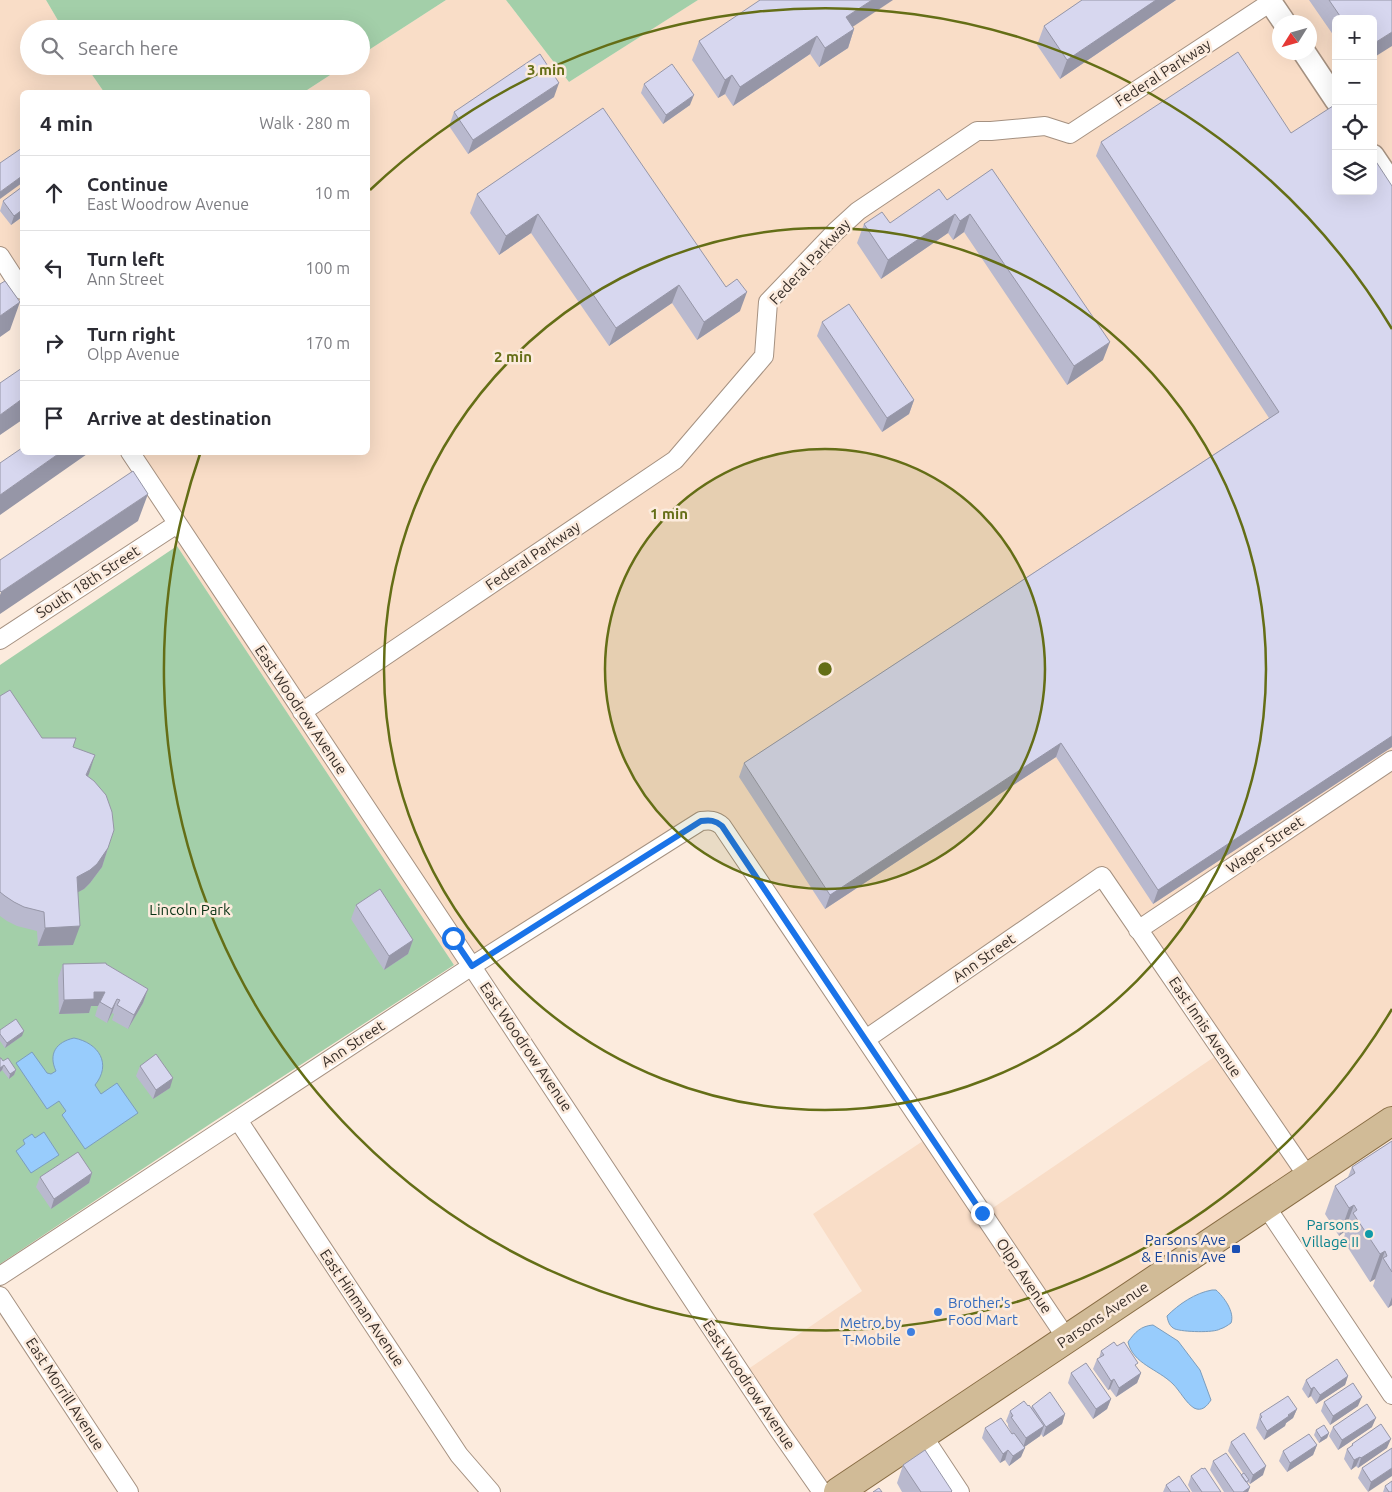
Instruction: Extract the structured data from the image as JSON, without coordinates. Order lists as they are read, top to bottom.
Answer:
{
  "streets": {
    "main road": ["Parsons Avenue"],
    "street": [
      "Federal Parkway",
      "South 18th Street",
      "East Woodrow Avenue",
      "Wager Street",
      "Ann Street",
      "East Innis Avenue",
      "Olpp Avenue",
      "East Hinman Avenue",
      "East Morrill Avenue"
    ]
  },
  "crossings": [
    ["Federal Parkway", "East Woodrow Avenue"],
    ["South 18th Street", "East Woodrow Avenue"],
    ["East Woodrow Avenue", "Ann Street"],
    ["Wager Street", "East Innis Avenue"],
    ["Ann Street", "East Innis Avenue"],
    ["Ann Street", "Olpp Avenue"],
    ["Ann Street", "East Hinman Avenue"],
    ["East Innis Avenue", "Parsons Avenue"],
    ["Olpp Avenue", "Parsons Avenue"]
  ],
  "parks": ["Lincoln Park"],
  "places": {
    "other": ["Parsons Village II", "Brother's Food Mart", "Metro by T-Mobile"],
    "transit": ["Parsons Ave & E Innis Ave"]
  },
  "north": "bottom left",
  "page": {
    "map_buttons": ["+", "−"],
    "search": "Search here",
    "heading": ["4 min", "Walk · 280 m"],
    "list": [
      ["Continue", "East Woodrow Avenue", "10 m"],
      ["Turn left", "Ann Street", "100 m"],
      ["Turn right", "Olpp Avenue", "170 m"],
      "Arrive at destination"
    ]
  },
  "rings": ["3 min", "2 min", "1 min"]
}
